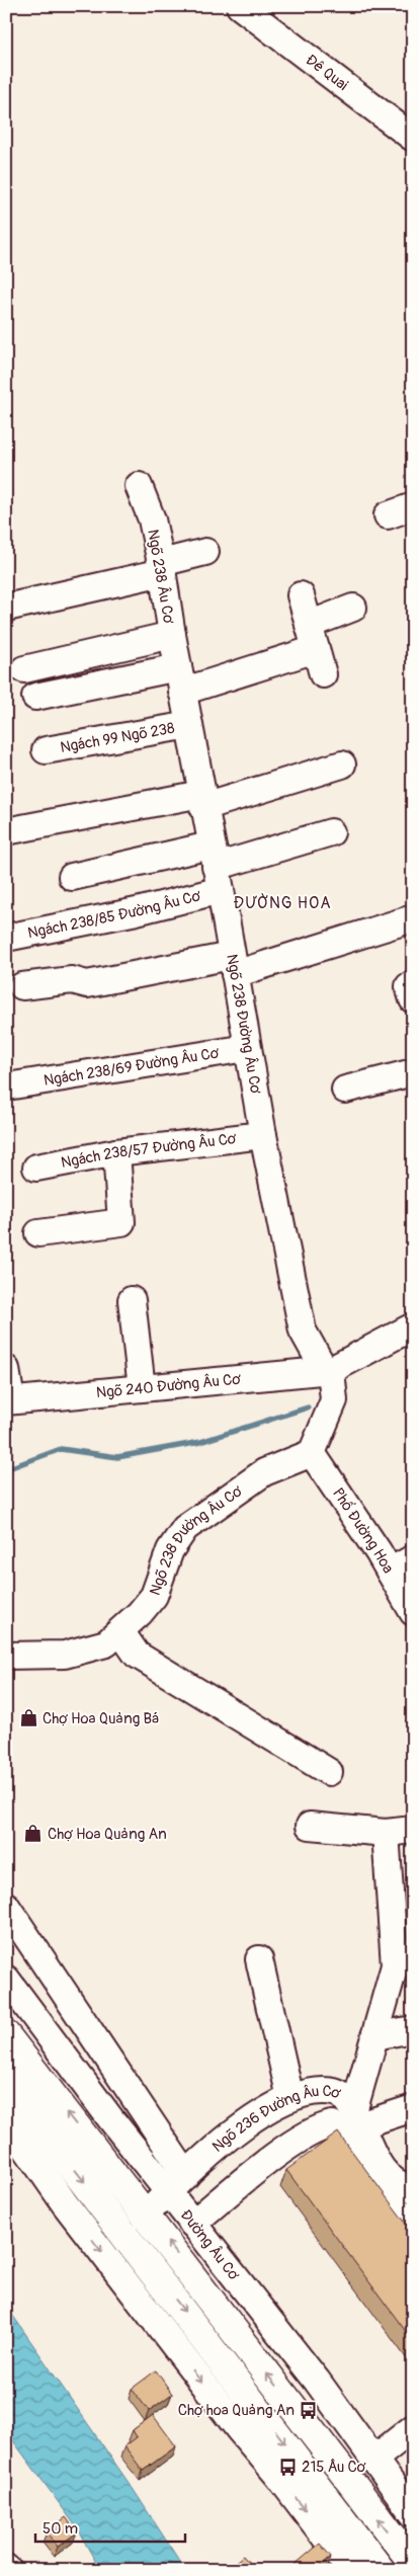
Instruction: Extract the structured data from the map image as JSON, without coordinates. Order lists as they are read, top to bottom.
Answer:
{
  "streets": {
    "main road": ["Đường Âu Cơ"],
    "street": [
      "Đê Quai",
      "Ngõ 238 Âu Cơ",
      "Ngách 99 Ngõ 238",
      "Ngách 238/85 Đường Âu Cơ",
      "Ngõ 238 Đường Âu Cơ",
      "Ngách 238/69 Đường Âu Cơ",
      "Ngách 238/57 Đường Âu Cơ",
      "Ngõ 240 Đường Âu Cơ",
      "Phố Đường Hoa",
      "Ngõ 236 Đường Âu Cơ"
    ]
  },
  "crossings": [
    ["Ngõ 238 Âu Cơ", "Ngõ 238 Đường Âu Cơ"],
    ["Ngách 99 Ngõ 238", "Ngõ 238 Đường Âu Cơ"],
    ["Ngách 238/85 Đường Âu Cơ", "Ngõ 238 Đường Âu Cơ"],
    ["Ngõ 238 Đường Âu Cơ", "Ngách 238/69 Đường Âu Cơ"],
    ["Ngõ 238 Đường Âu Cơ", "Ngách 238/57 Đường Âu Cơ"],
    ["Ngõ 238 Đường Âu Cơ", "Ngõ 240 Đường Âu Cơ"],
    ["Ngõ 238 Đường Âu Cơ", "Phố Đường Hoa"],
    ["Ngõ 236 Đường Âu Cơ", "Đường Âu Cơ"]
  ],
  "districts": ["ĐƯỜNG HOA"],
  "places": {
    "shop": ["Chợ Hoa Quảng Bá", "Chợ Hoa Quảng An"],
    "bus stop": ["Chợ hoa Quảng An", "215 Âu Cơ"]
  },
  "scale_bar": "50 m"
}
